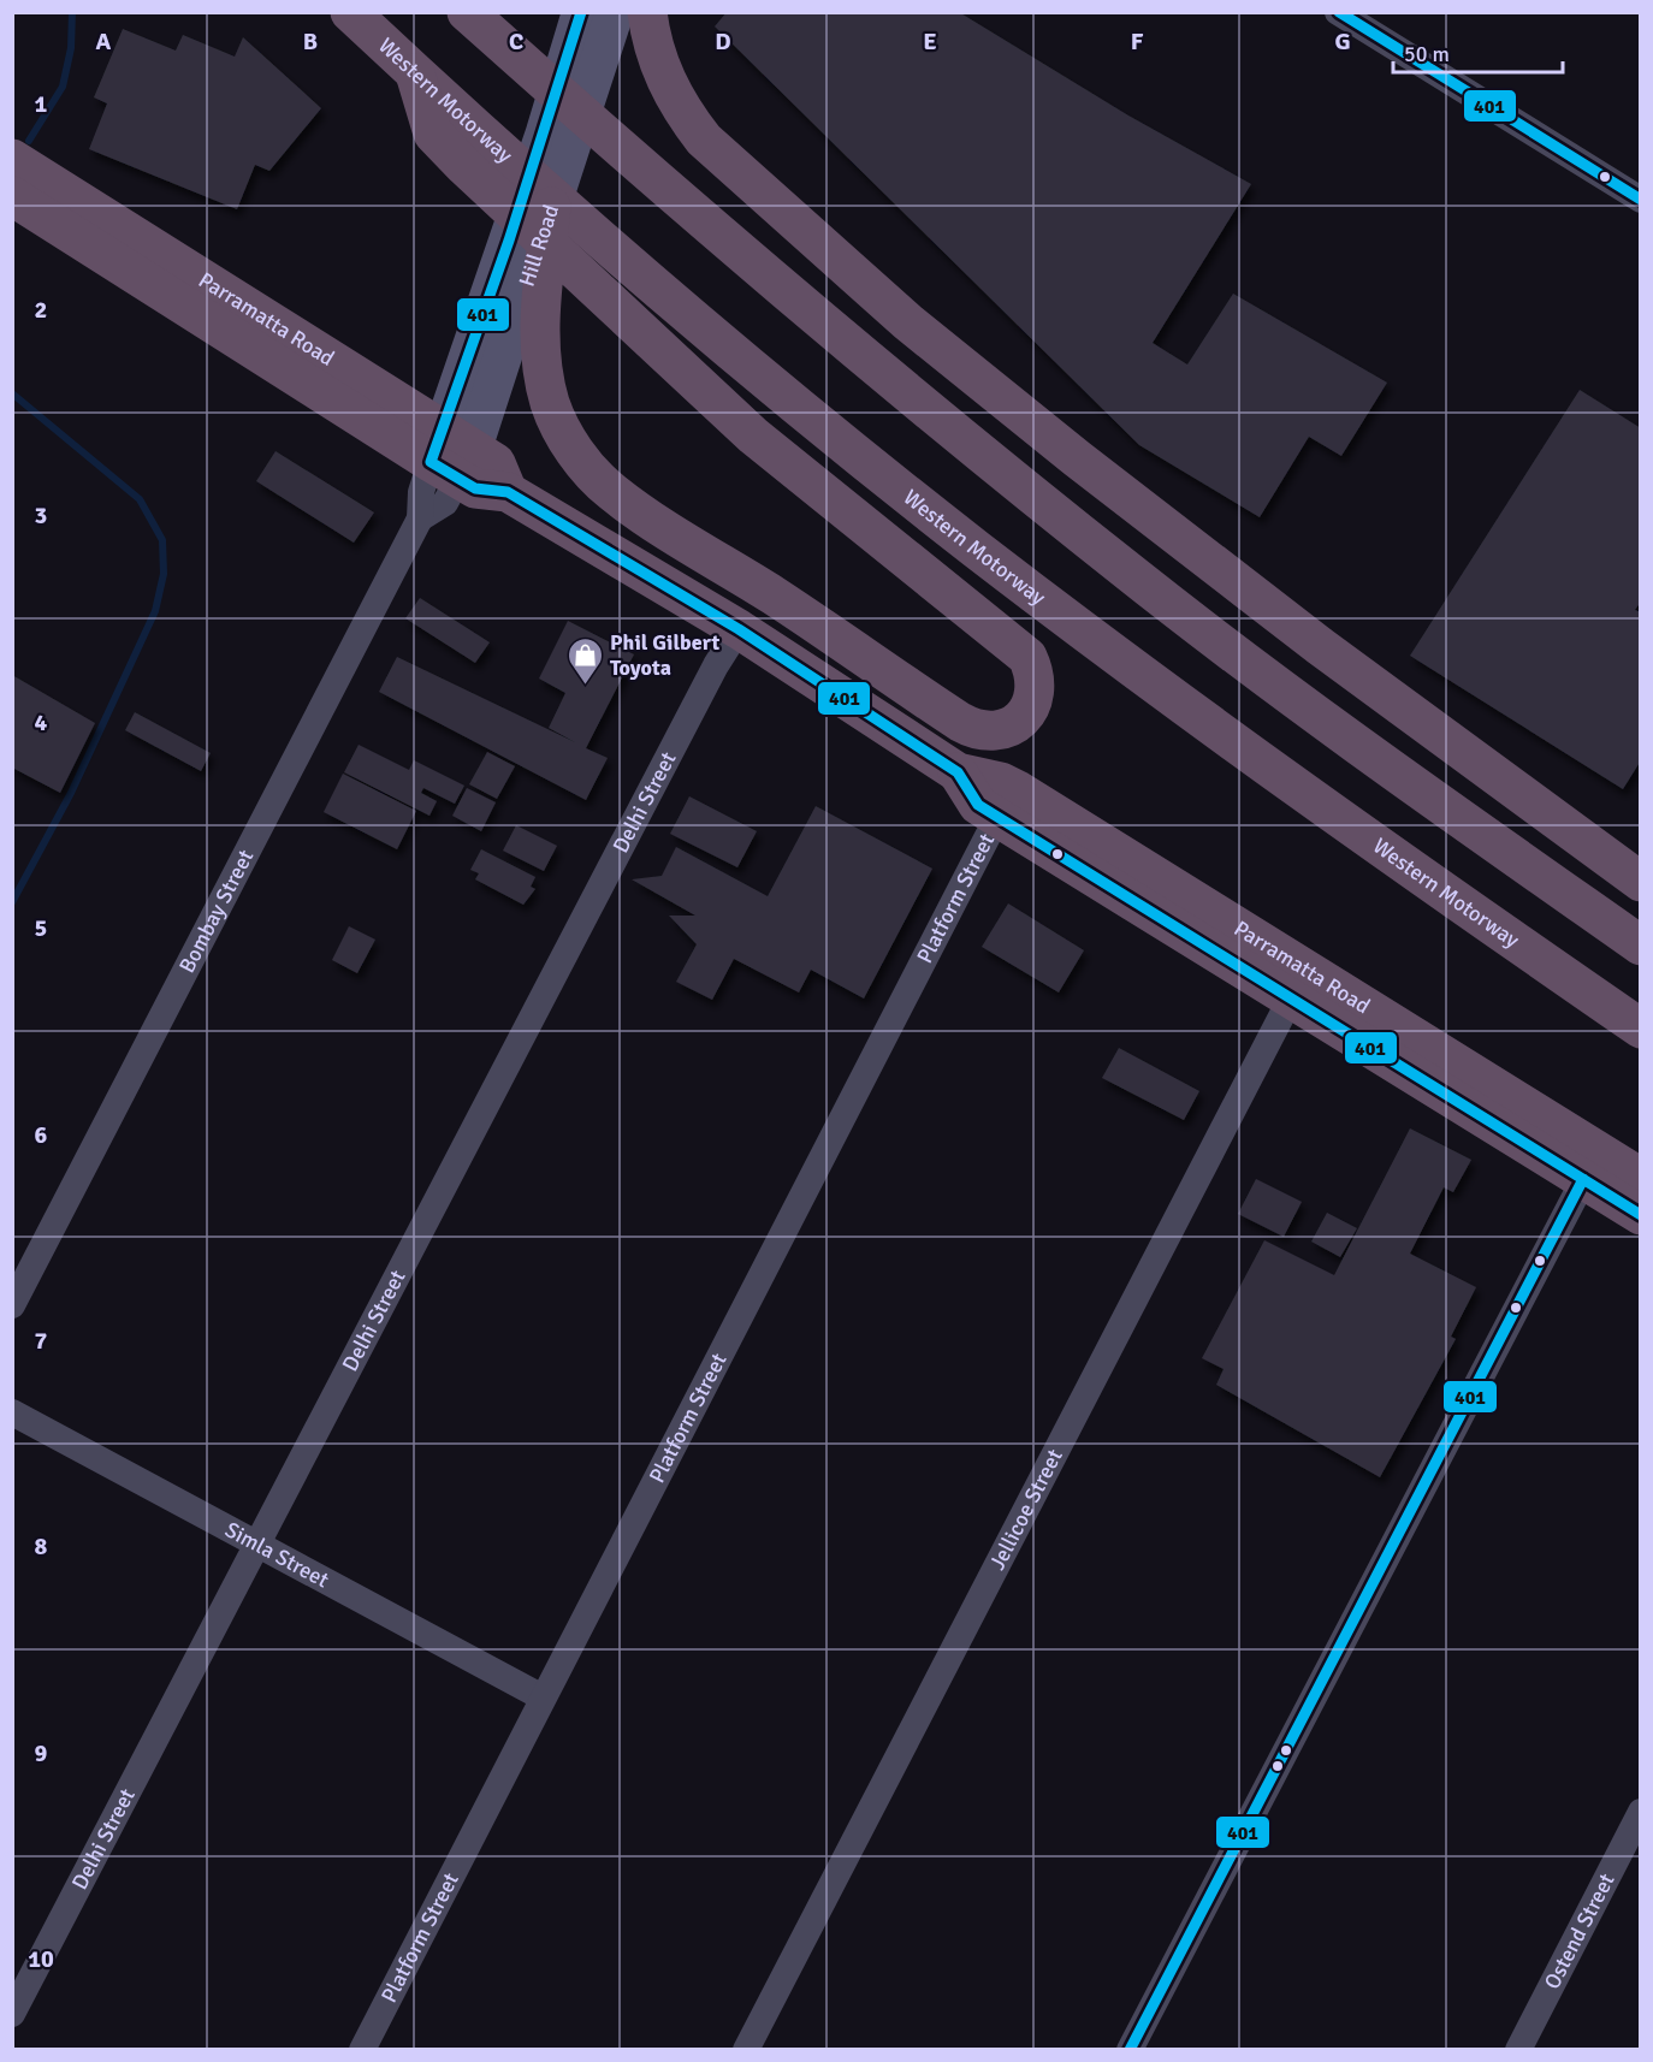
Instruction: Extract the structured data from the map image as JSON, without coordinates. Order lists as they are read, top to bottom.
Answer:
{
  "streets": {
    "highway": ["Western Motorway", "Parramatta Road"],
    "main road": ["Hill Road"],
    "street": [
      "Delhi Street",
      "Platform Street",
      "Bombay Street",
      "Jellicoe Street",
      "Simla Street",
      "Ostend Street"
    ]
  },
  "crossings": [
    ["Hill Road", "Parramatta Road"],
    ["Hill Road", "Bombay Street"],
    ["Parramatta Road", "Delhi Street"],
    ["Parramatta Road", "Platform Street"],
    ["Parramatta Road", "Bombay Street"],
    ["Parramatta Road", "Jellicoe Street"],
    ["Delhi Street", "Simla Street"],
    ["Platform Street", "Simla Street"]
  ],
  "places": {
    "shop": ["Phil Gilbert Toyota"]
  },
  "lines": ["transit line 401"],
  "scale_bar": "50 m",
  "grid": {
    "columns": [
      "A",
      "B",
      "C",
      "D",
      "E",
      "F",
      "G"
    ],
    "rows": [
      "1",
      "2",
      "3",
      "4",
      "5",
      "6",
      "7",
      "8",
      "9",
      "10"
    ]
  }
}
